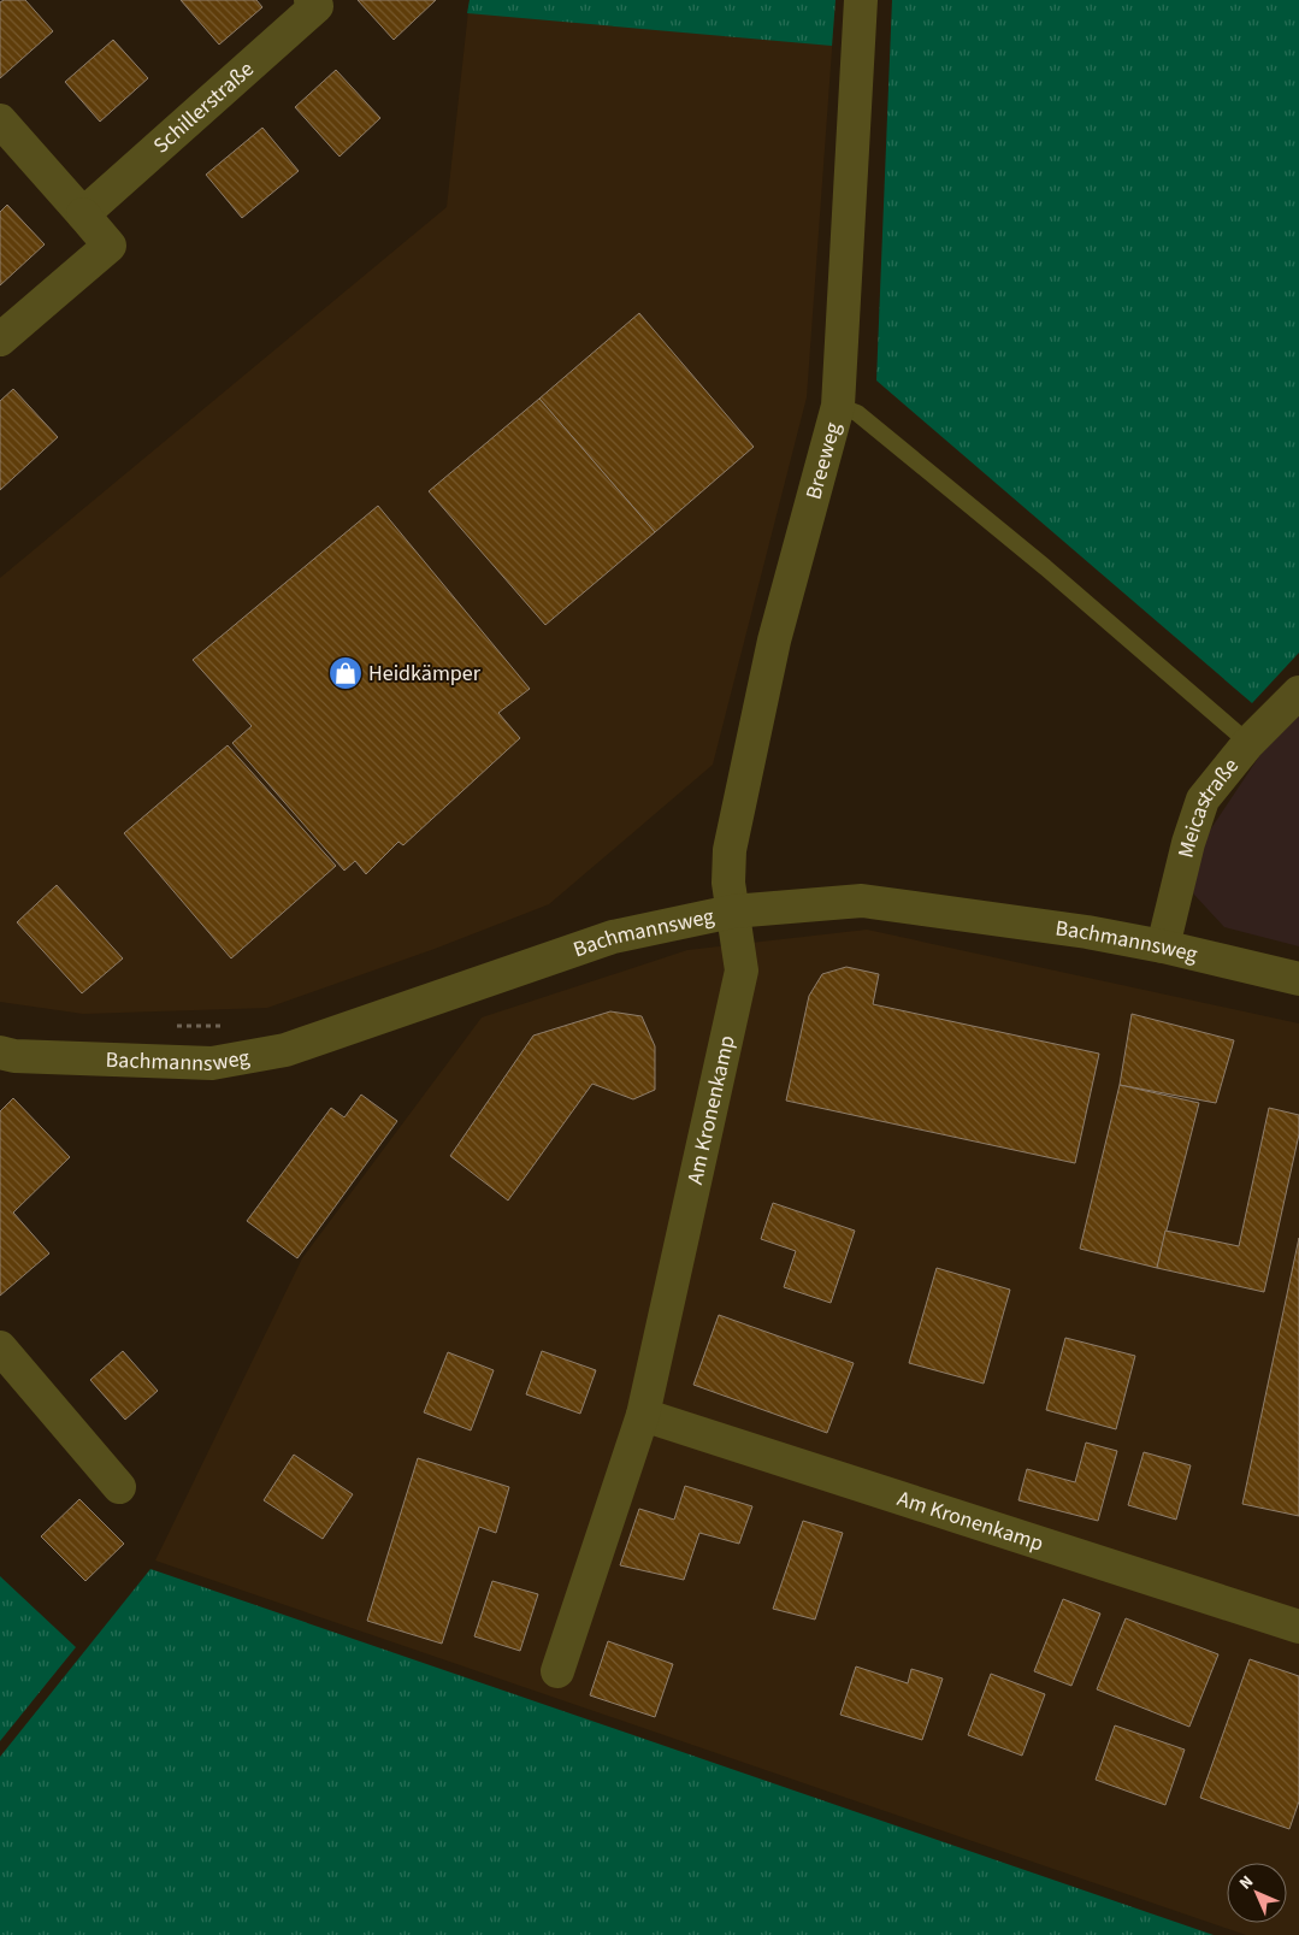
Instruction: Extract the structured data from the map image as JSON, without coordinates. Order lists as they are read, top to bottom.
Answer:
{
  "streets": {
    "street": [
      "Schillerstraße",
      "Breeweg",
      "Meicastraße",
      "Bachmannsweg",
      "Am Kronenkamp"
    ]
  },
  "crossings": [
    ["Breeweg", "Bachmannsweg"],
    ["Breeweg", "Am Kronenkamp"],
    ["Meicastraße", "Bachmannsweg"],
    ["Bachmannsweg", "Am Kronenkamp"]
  ],
  "places": {
    "shop": ["Heidkämper"]
  },
  "north": "top left"
}
